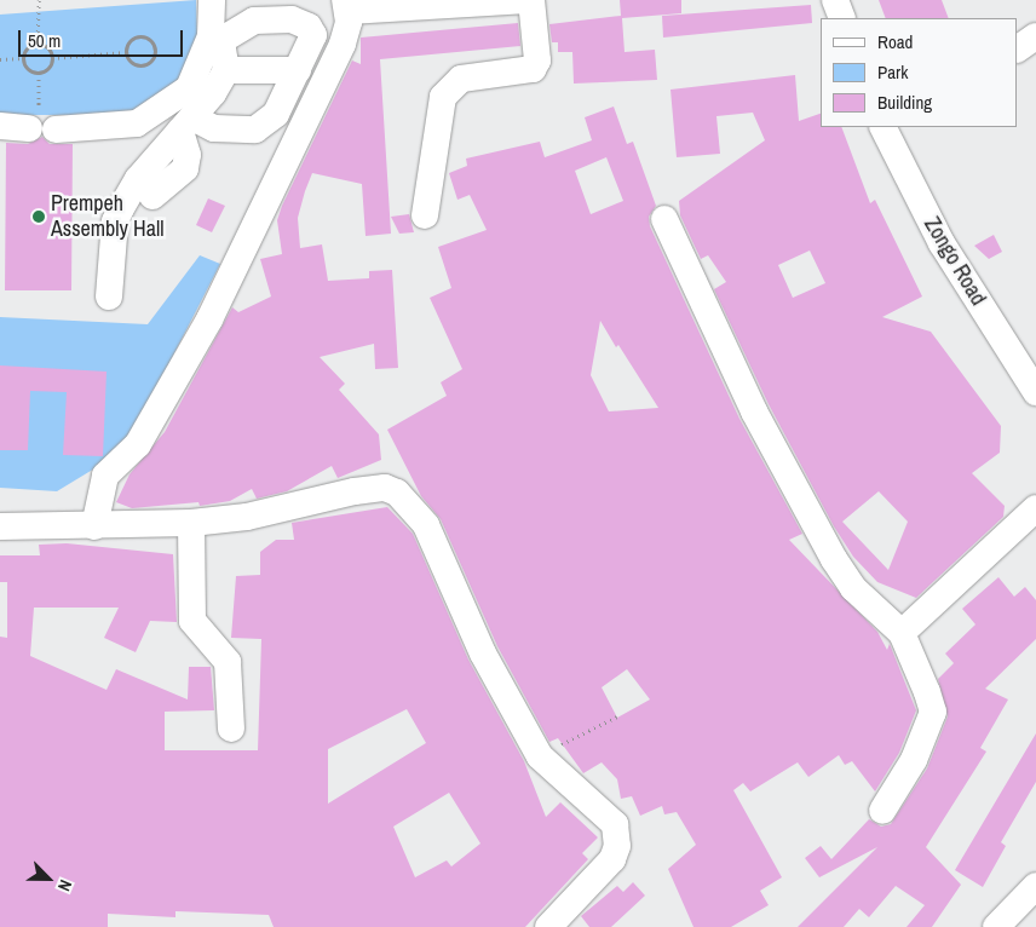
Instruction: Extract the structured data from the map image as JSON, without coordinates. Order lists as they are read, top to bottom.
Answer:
{
  "streets": {
    "street": ["Zongo Road"]
  },
  "places": ["Prempeh Assembly Hall"],
  "legend": ["Road", "Park", "Building"],
  "scale_bar": "50 m",
  "north": "bottom right"
}
